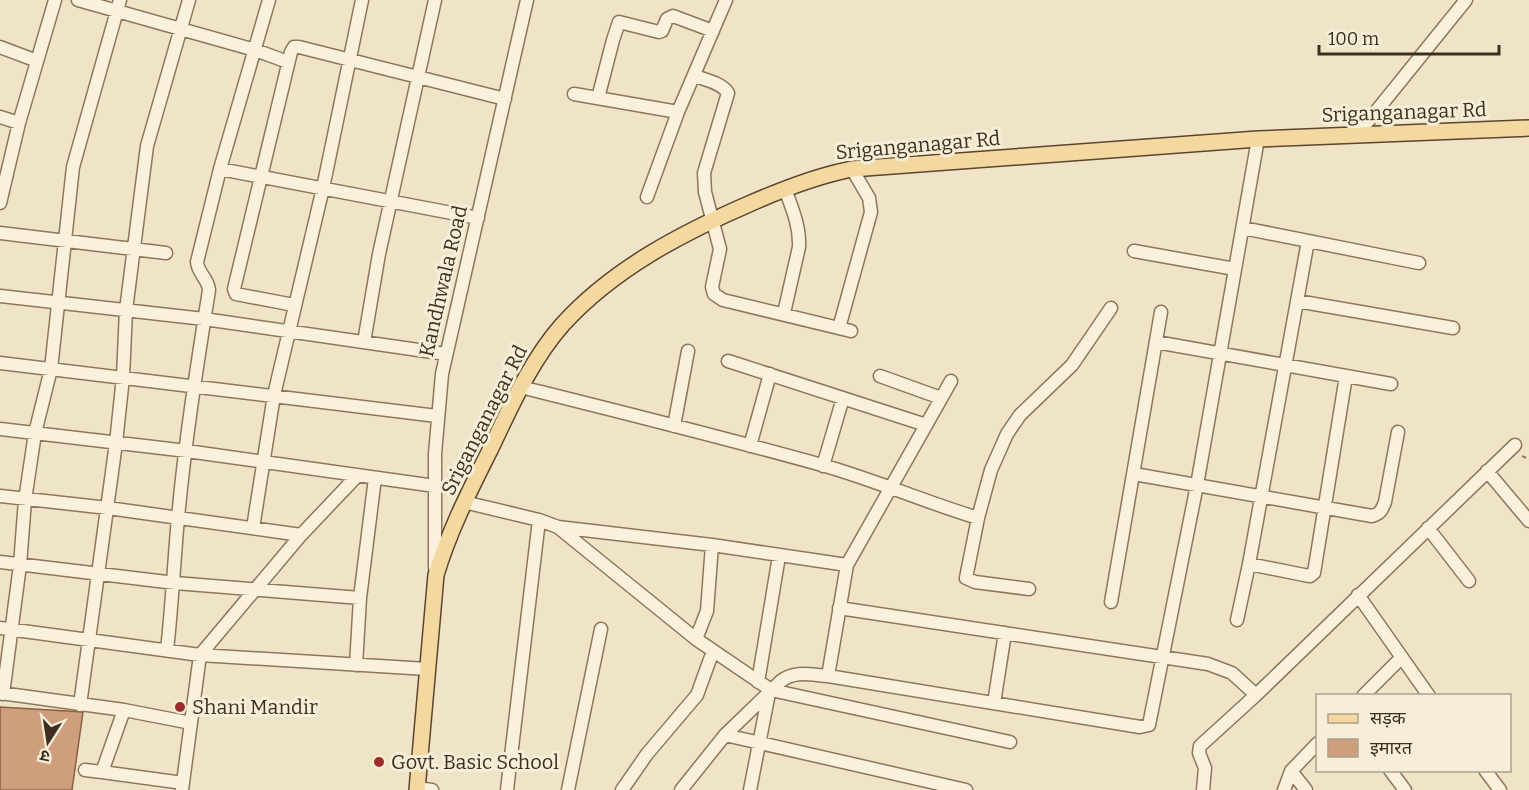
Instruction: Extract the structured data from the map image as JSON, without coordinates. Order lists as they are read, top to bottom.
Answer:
{
  "streets": {
    "main road": ["Sriganganagar Rd"],
    "street": ["Kandhwala Road"]
  },
  "crossings": [
    ["Sriganganagar Rd", "Kandhwala Road"]
  ],
  "places": ["Shani Mandir", "Govt. Basic School"],
  "legend": ["सड़क", "इमारत"],
  "scale_bar": "100 m",
  "north": "bottom"
}
